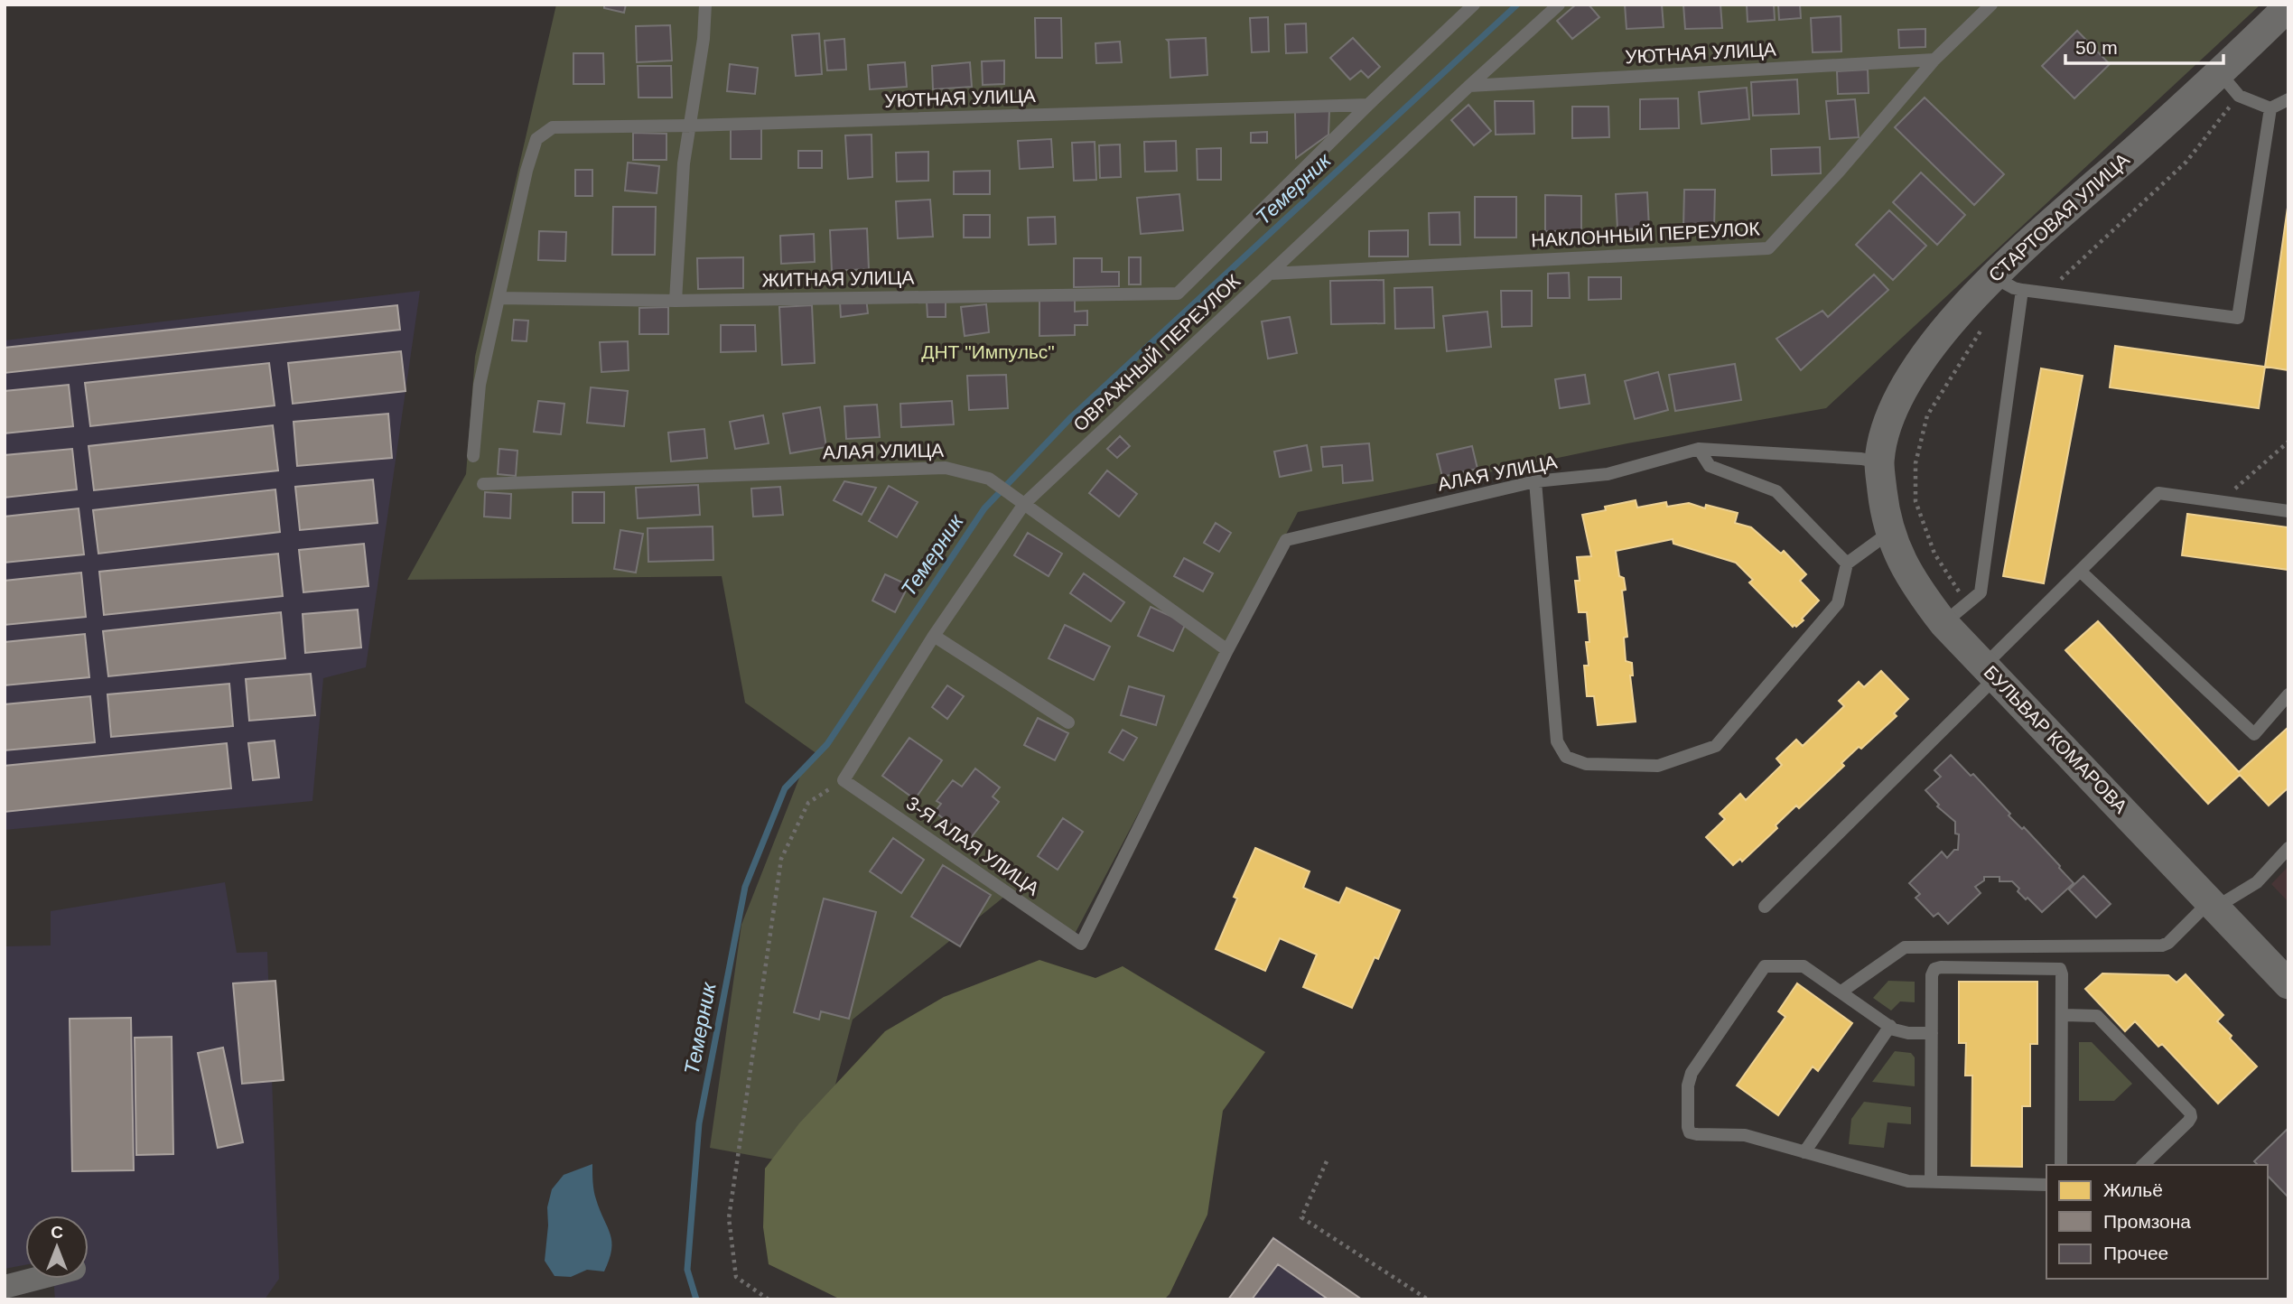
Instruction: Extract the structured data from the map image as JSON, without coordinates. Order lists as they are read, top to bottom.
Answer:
{
  "streets": {
    "street": ["СТАРТОВАЯ УЛИЦА", "БУЛЬВАР КОМАРОВА"],
    "lane": [
      "УЮТНАЯ УЛИЦА",
      "НАКЛОННЫЙ ПЕРЕУЛОК",
      "ЖИТНАЯ УЛИЦА",
      "ОВРАЖНЫЙ ПЕРЕУЛОК",
      "АЛАЯ УЛИЦА",
      "3-Я АЛАЯ УЛИЦА"
    ]
  },
  "crossings": [
    ["УЮТНАЯ УЛИЦА", "НАКЛОННЫЙ ПЕРЕУЛОК"],
    ["УЮТНАЯ УЛИЦА", "ЖИТНАЯ УЛИЦА"],
    ["УЮТНАЯ УЛИЦА", "ОВРАЖНЫЙ ПЕРЕУЛОК"],
    ["СТАРТОВАЯ УЛИЦА", "АЛАЯ УЛИЦА"],
    ["СТАРТОВАЯ УЛИЦА", "БУЛЬВАР КОМАРОВА"],
    ["НАКЛОННЫЙ ПЕРЕУЛОК", "ОВРАЖНЫЙ ПЕРЕУЛОК"],
    ["ЖИТНАЯ УЛИЦА", "ОВРАЖНЫЙ ПЕРЕУЛОК"],
    ["ОВРАЖНЫЙ ПЕРЕУЛОК", "АЛАЯ УЛИЦА"],
    ["ОВРАЖНЫЙ ПЕРЕУЛОК", "3-Я АЛАЯ УЛИЦА"],
    ["АЛАЯ УЛИЦА", "БУЛЬВАР КОМАРОВА"],
    ["АЛАЯ УЛИЦА", "3-Я АЛАЯ УЛИЦА"]
  ],
  "water": ["Темерник"],
  "parks": ["ДНТ \"Импульс\""],
  "legend": ["Жильё", "Промзона", "Прочее"],
  "scale_bar": "50 m",
  "north": "top"
}
